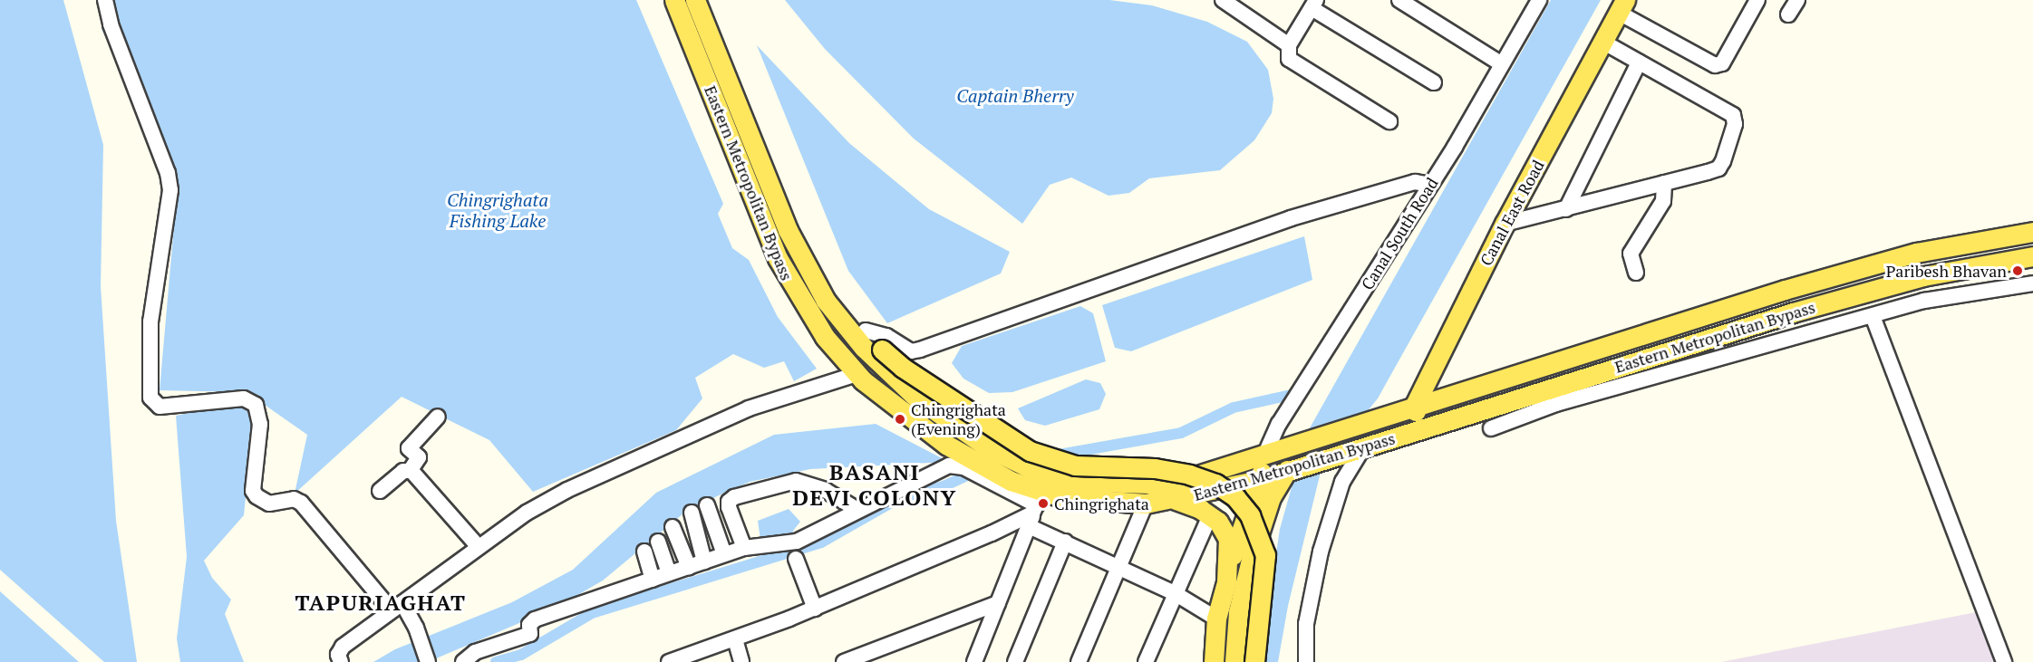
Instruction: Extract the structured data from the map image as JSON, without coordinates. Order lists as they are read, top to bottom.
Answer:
{
  "streets": {
    "main road": ["Eastern Metropolitan Bypass", "Canal East Road", "Canal South Road"]
  },
  "crossings": [
    ["Eastern Metropolitan Bypass", "Canal East Road"],
    ["Eastern Metropolitan Bypass", "Canal South Road"]
  ],
  "districts": ["BASANI DEVI COLONY", "TAPURIAGHAT"],
  "water": ["Captain Bherry", "Chingrighata Fishing Lake"],
  "places": ["Paribesh Bhavan", "Chingrighata (Evening)", "Chingrighata"]
}
